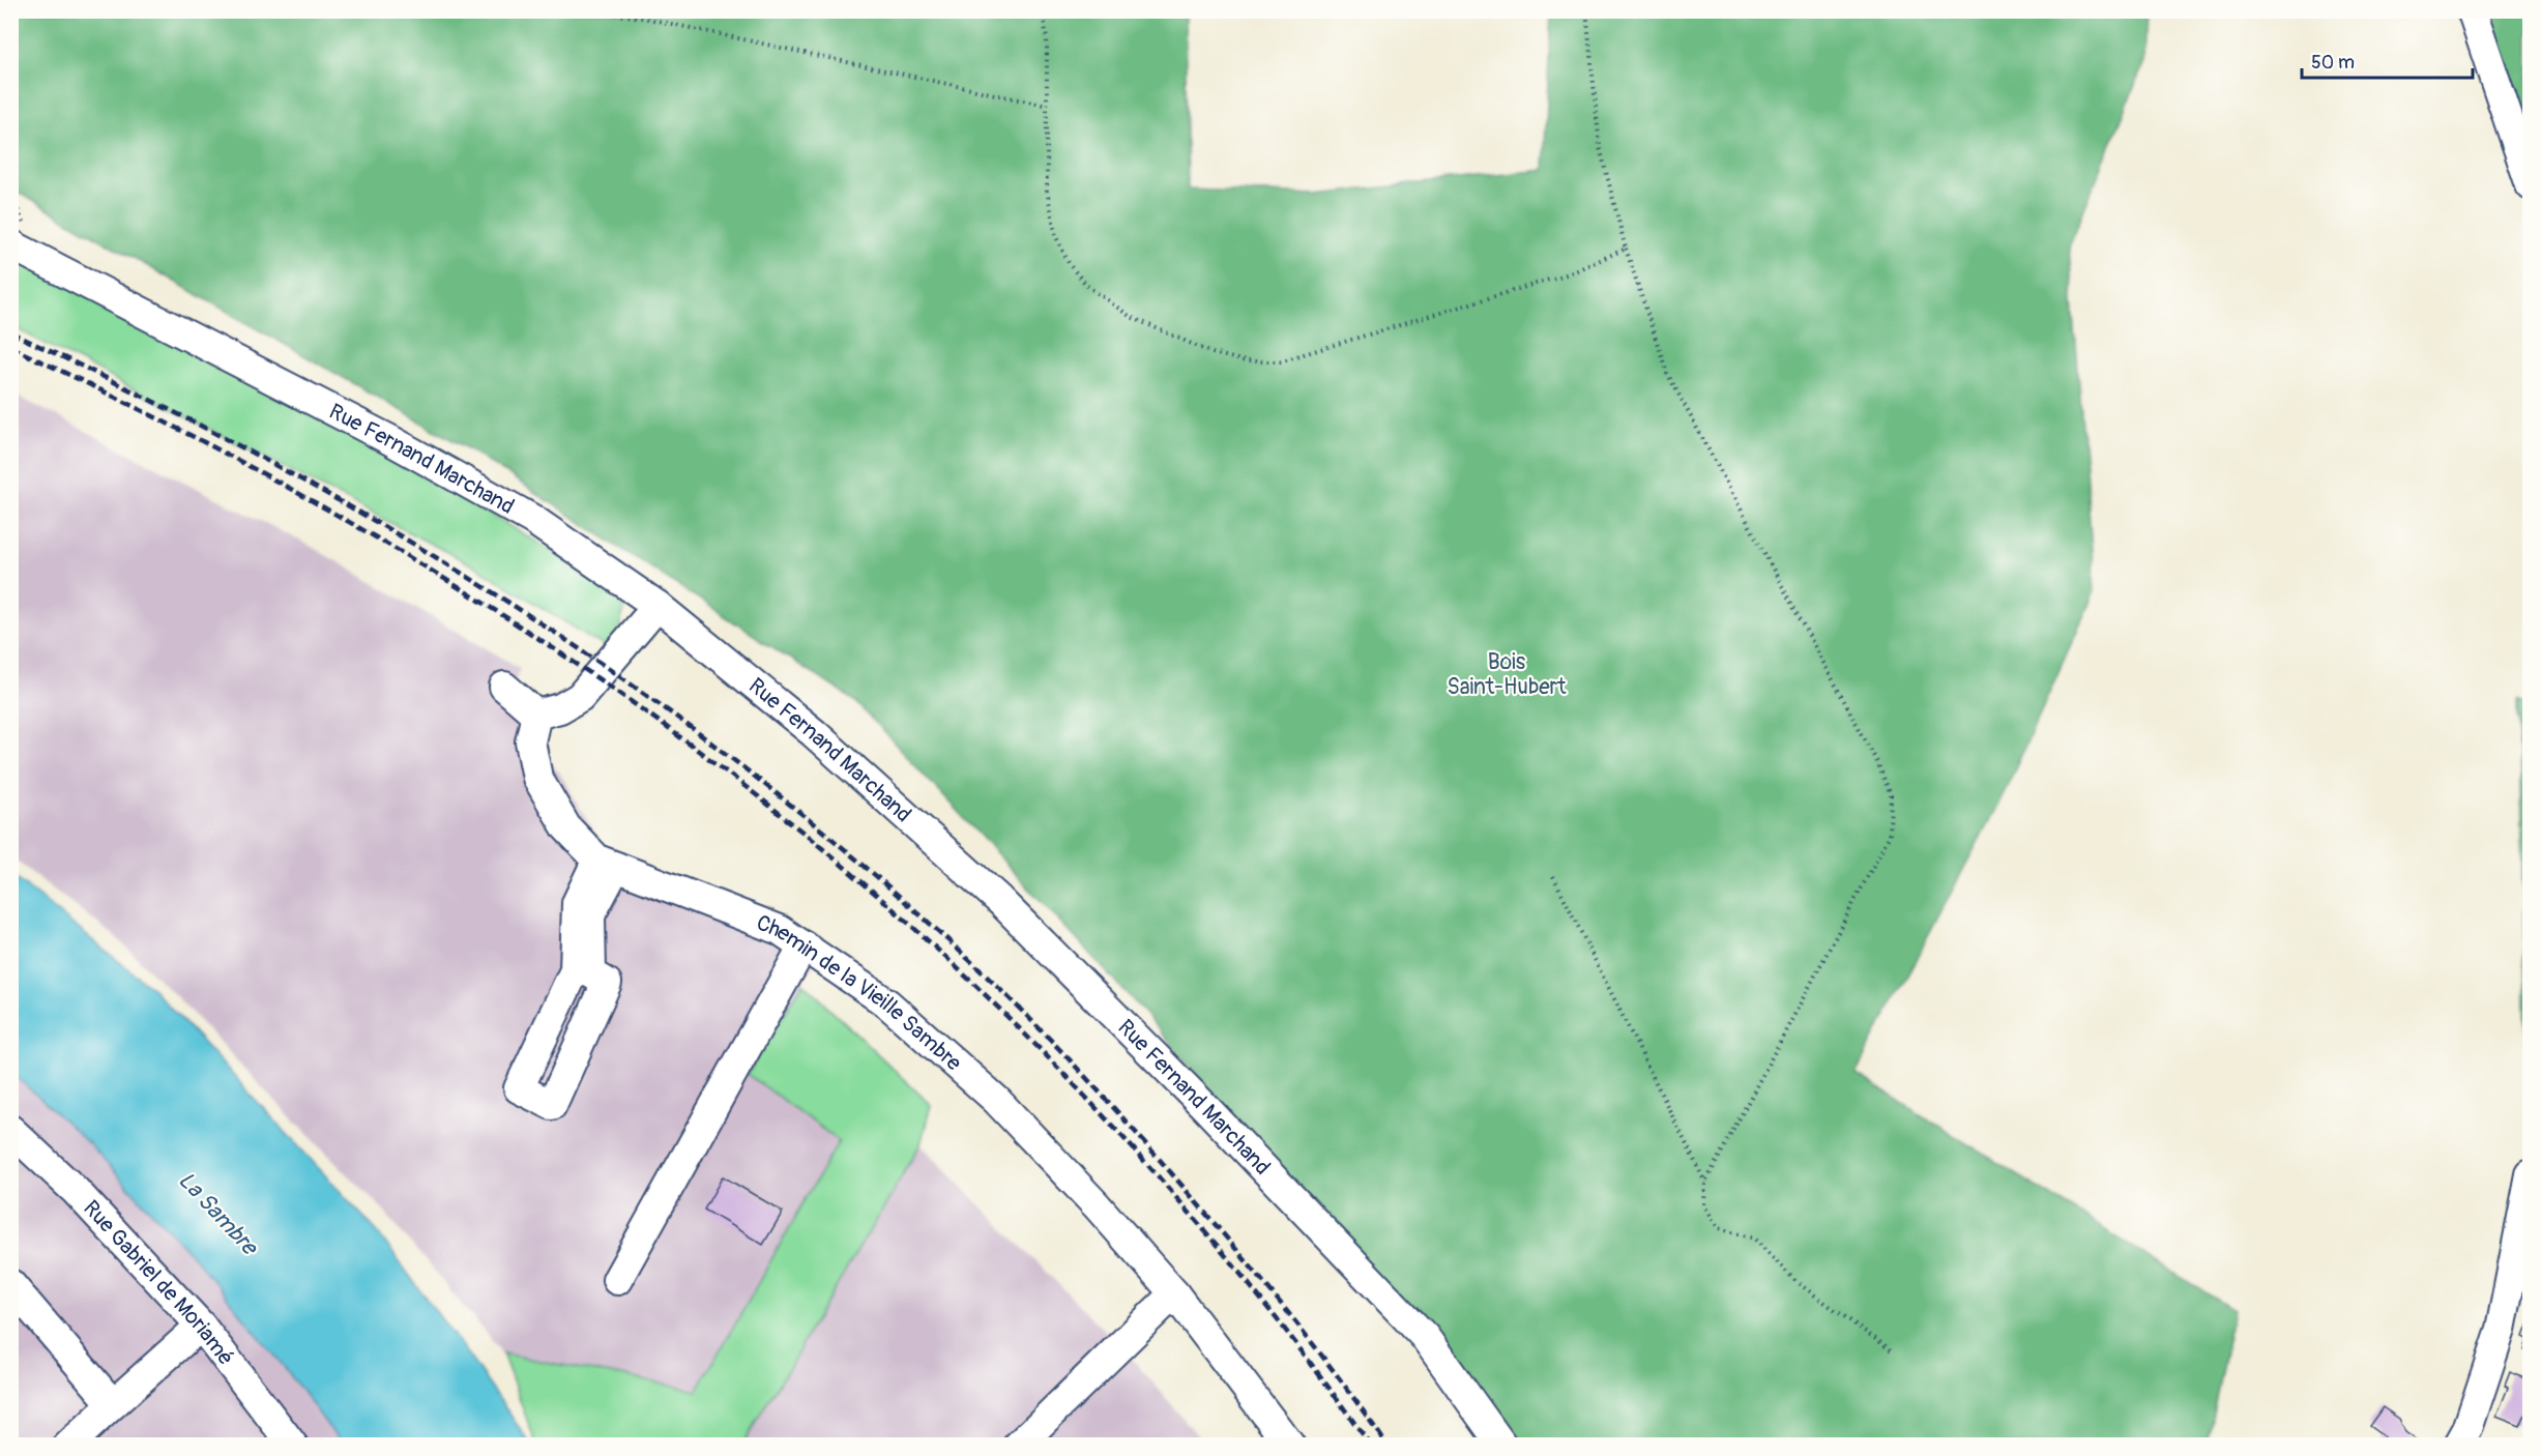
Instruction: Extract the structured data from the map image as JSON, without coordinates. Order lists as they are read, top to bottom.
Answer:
{
  "streets": {
    "street": ["Rue Fernand Marchand", "Chemin de la Vieille Sambre", "Rue Gabriel de Moriamé"]
  },
  "water": ["La Sambre"],
  "parks": ["Bois Saint-Hubert"],
  "scale_bar": "50 m"
}
